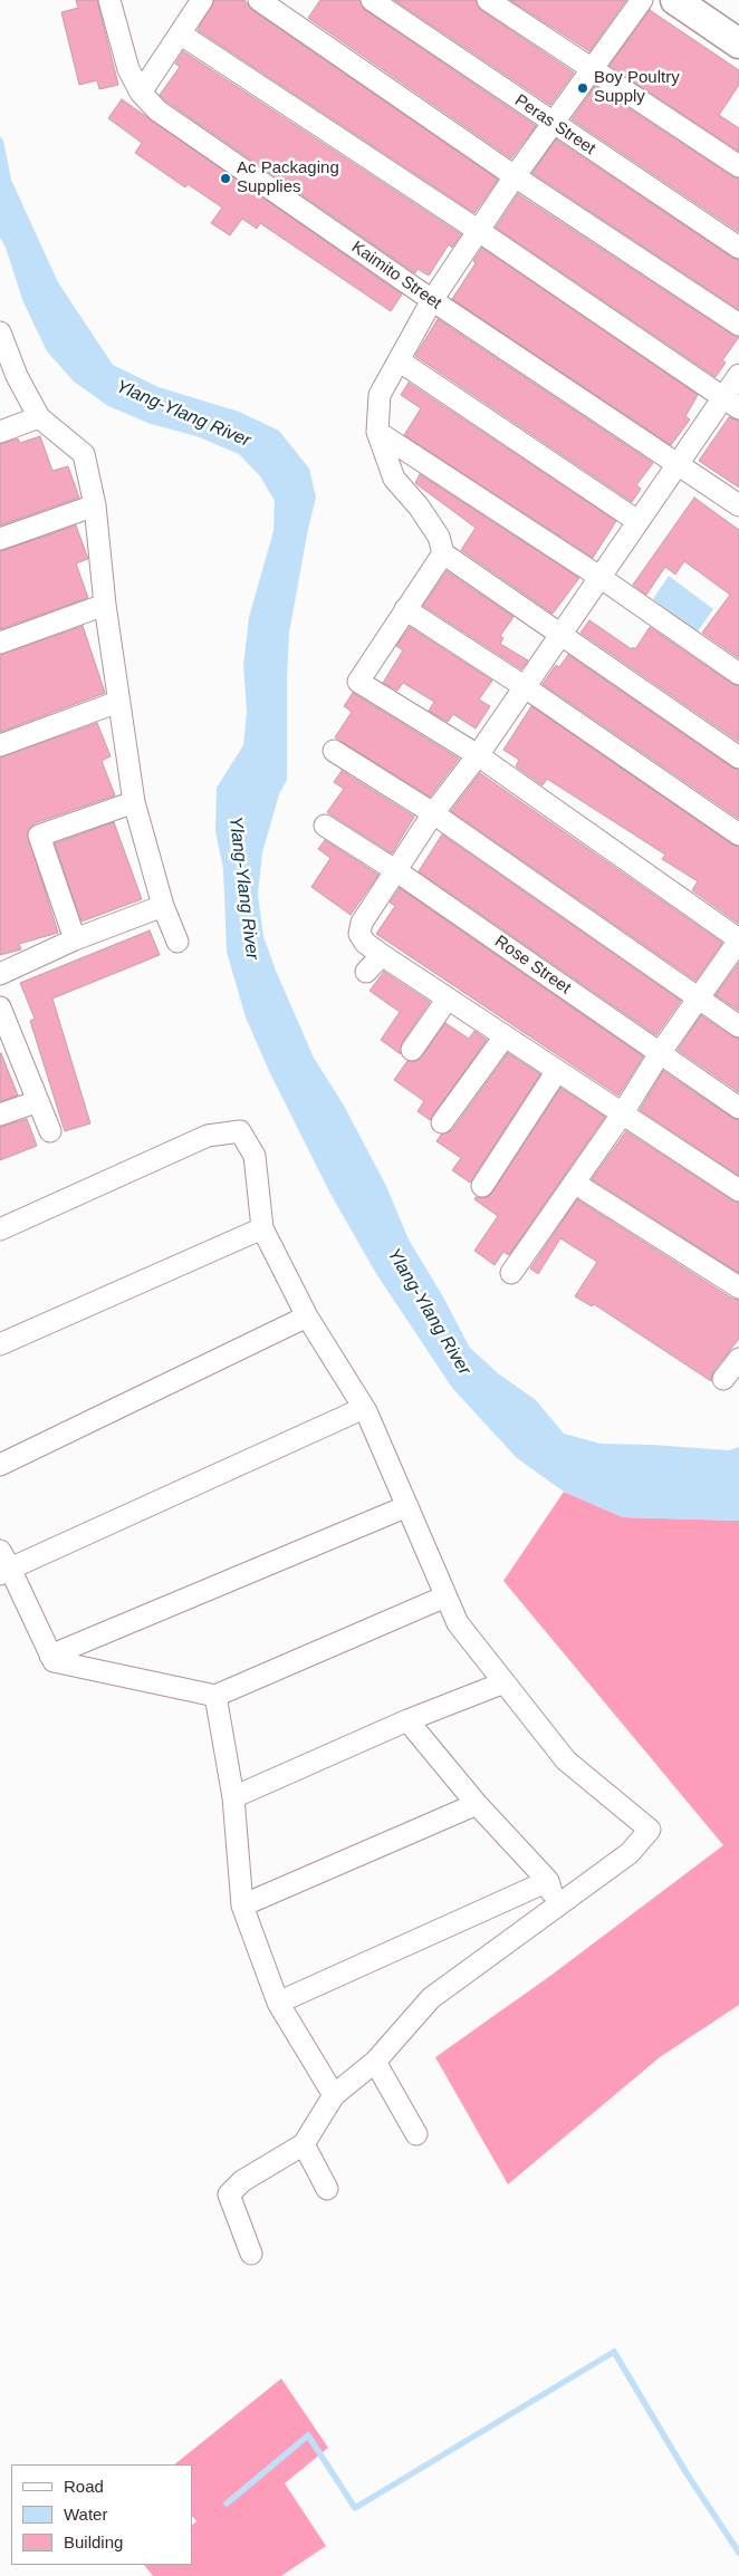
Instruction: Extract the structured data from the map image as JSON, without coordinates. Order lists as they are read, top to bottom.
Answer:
{
  "streets": {
    "street": ["Peras Street", "Kaimito Street", "Rose Street"]
  },
  "water": ["Ylang-Ylang River"],
  "places": ["Boy Poultry Supply", "Ac Packaging Supplies"],
  "legend": ["Road", "Water", "Building"]
}
